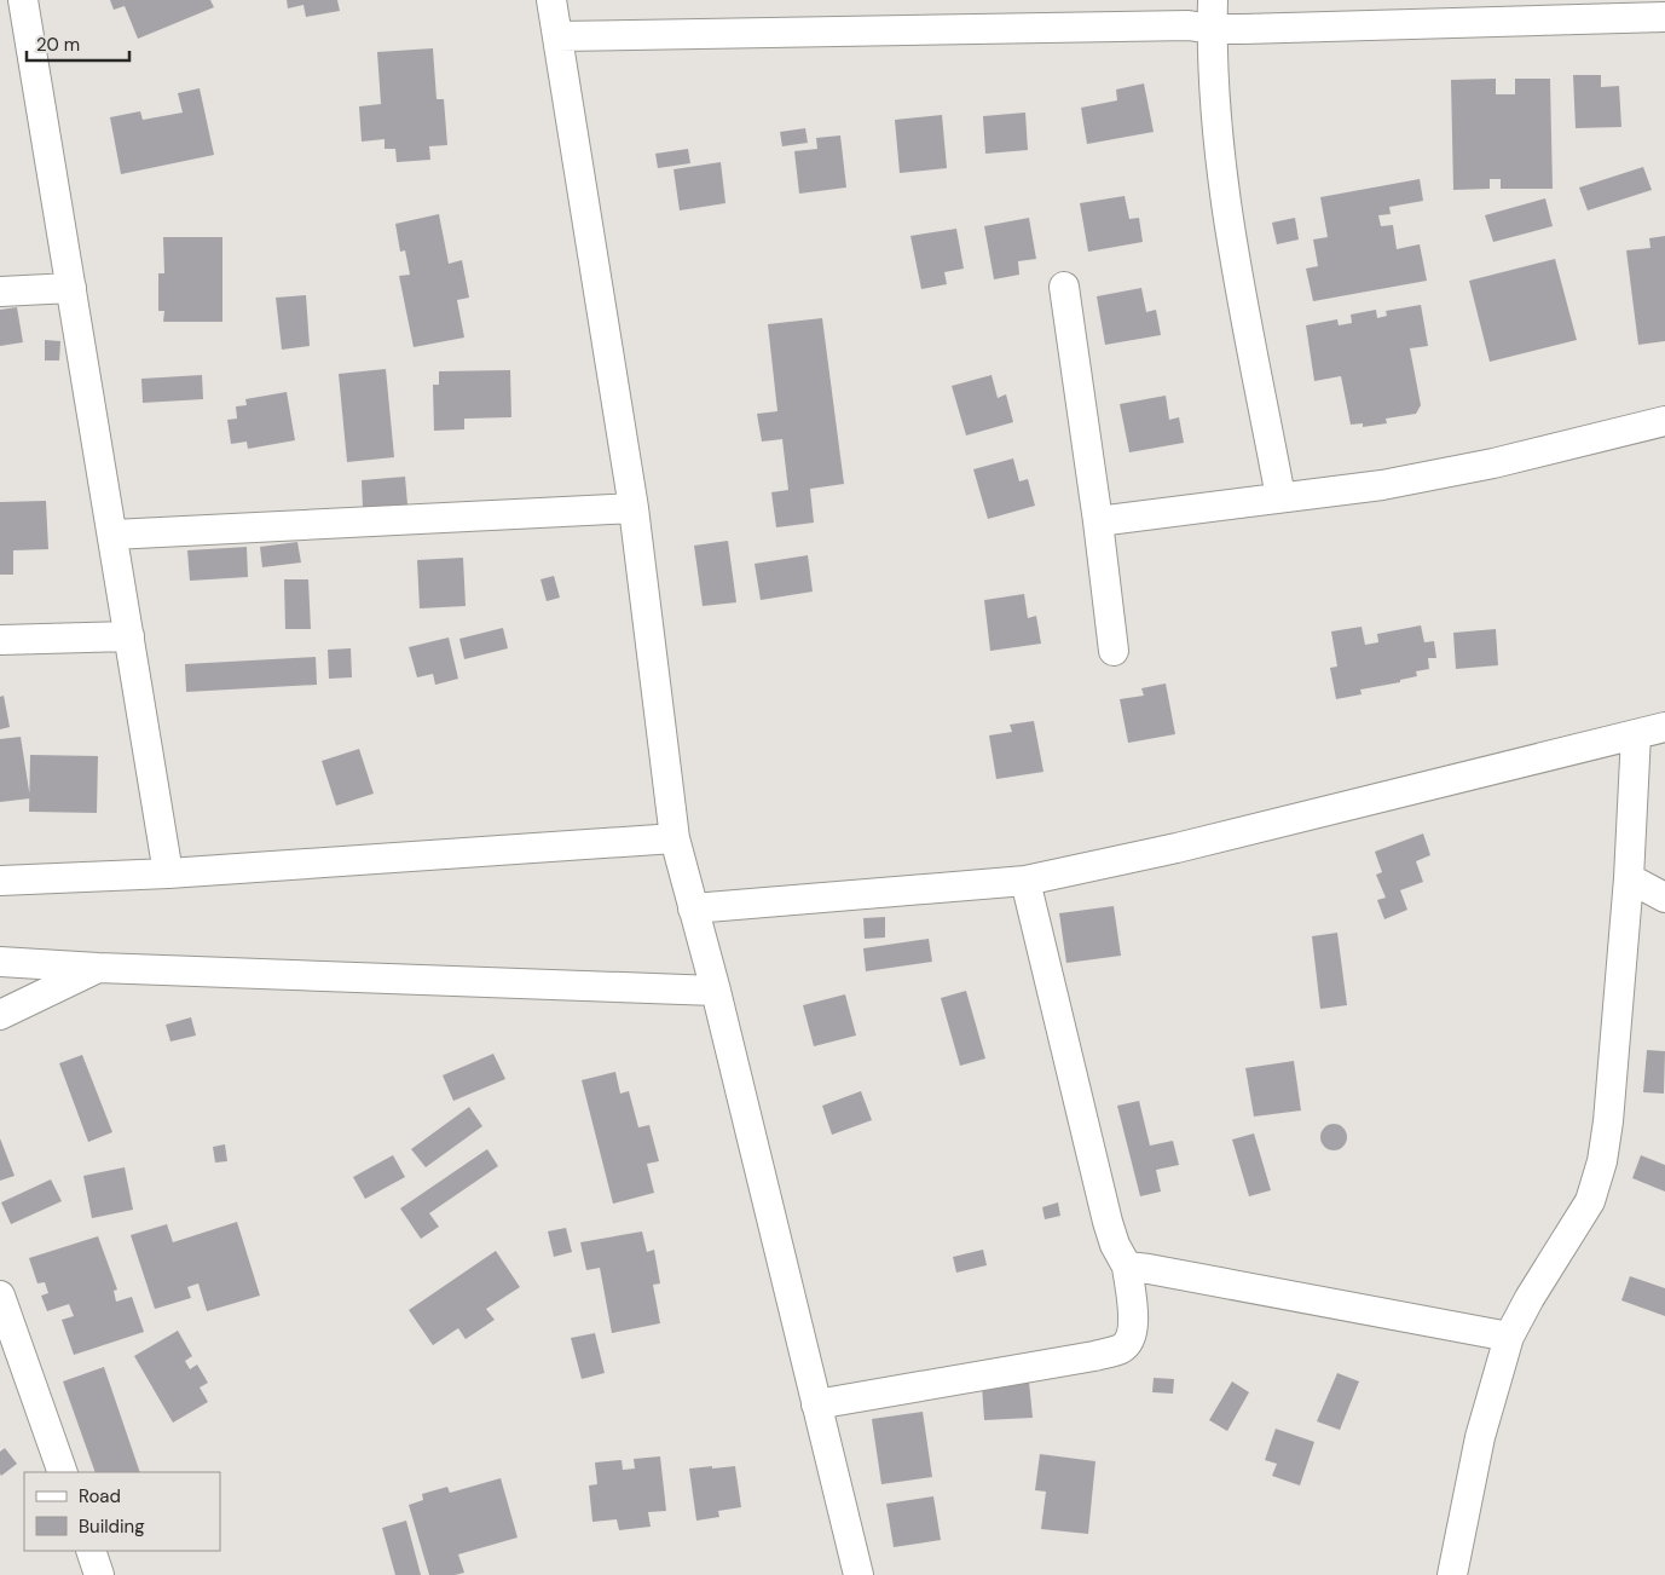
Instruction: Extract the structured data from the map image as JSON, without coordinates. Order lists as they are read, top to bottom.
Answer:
{
  "legend": ["Road", "Building"],
  "scale_bar": "20 m"
}
